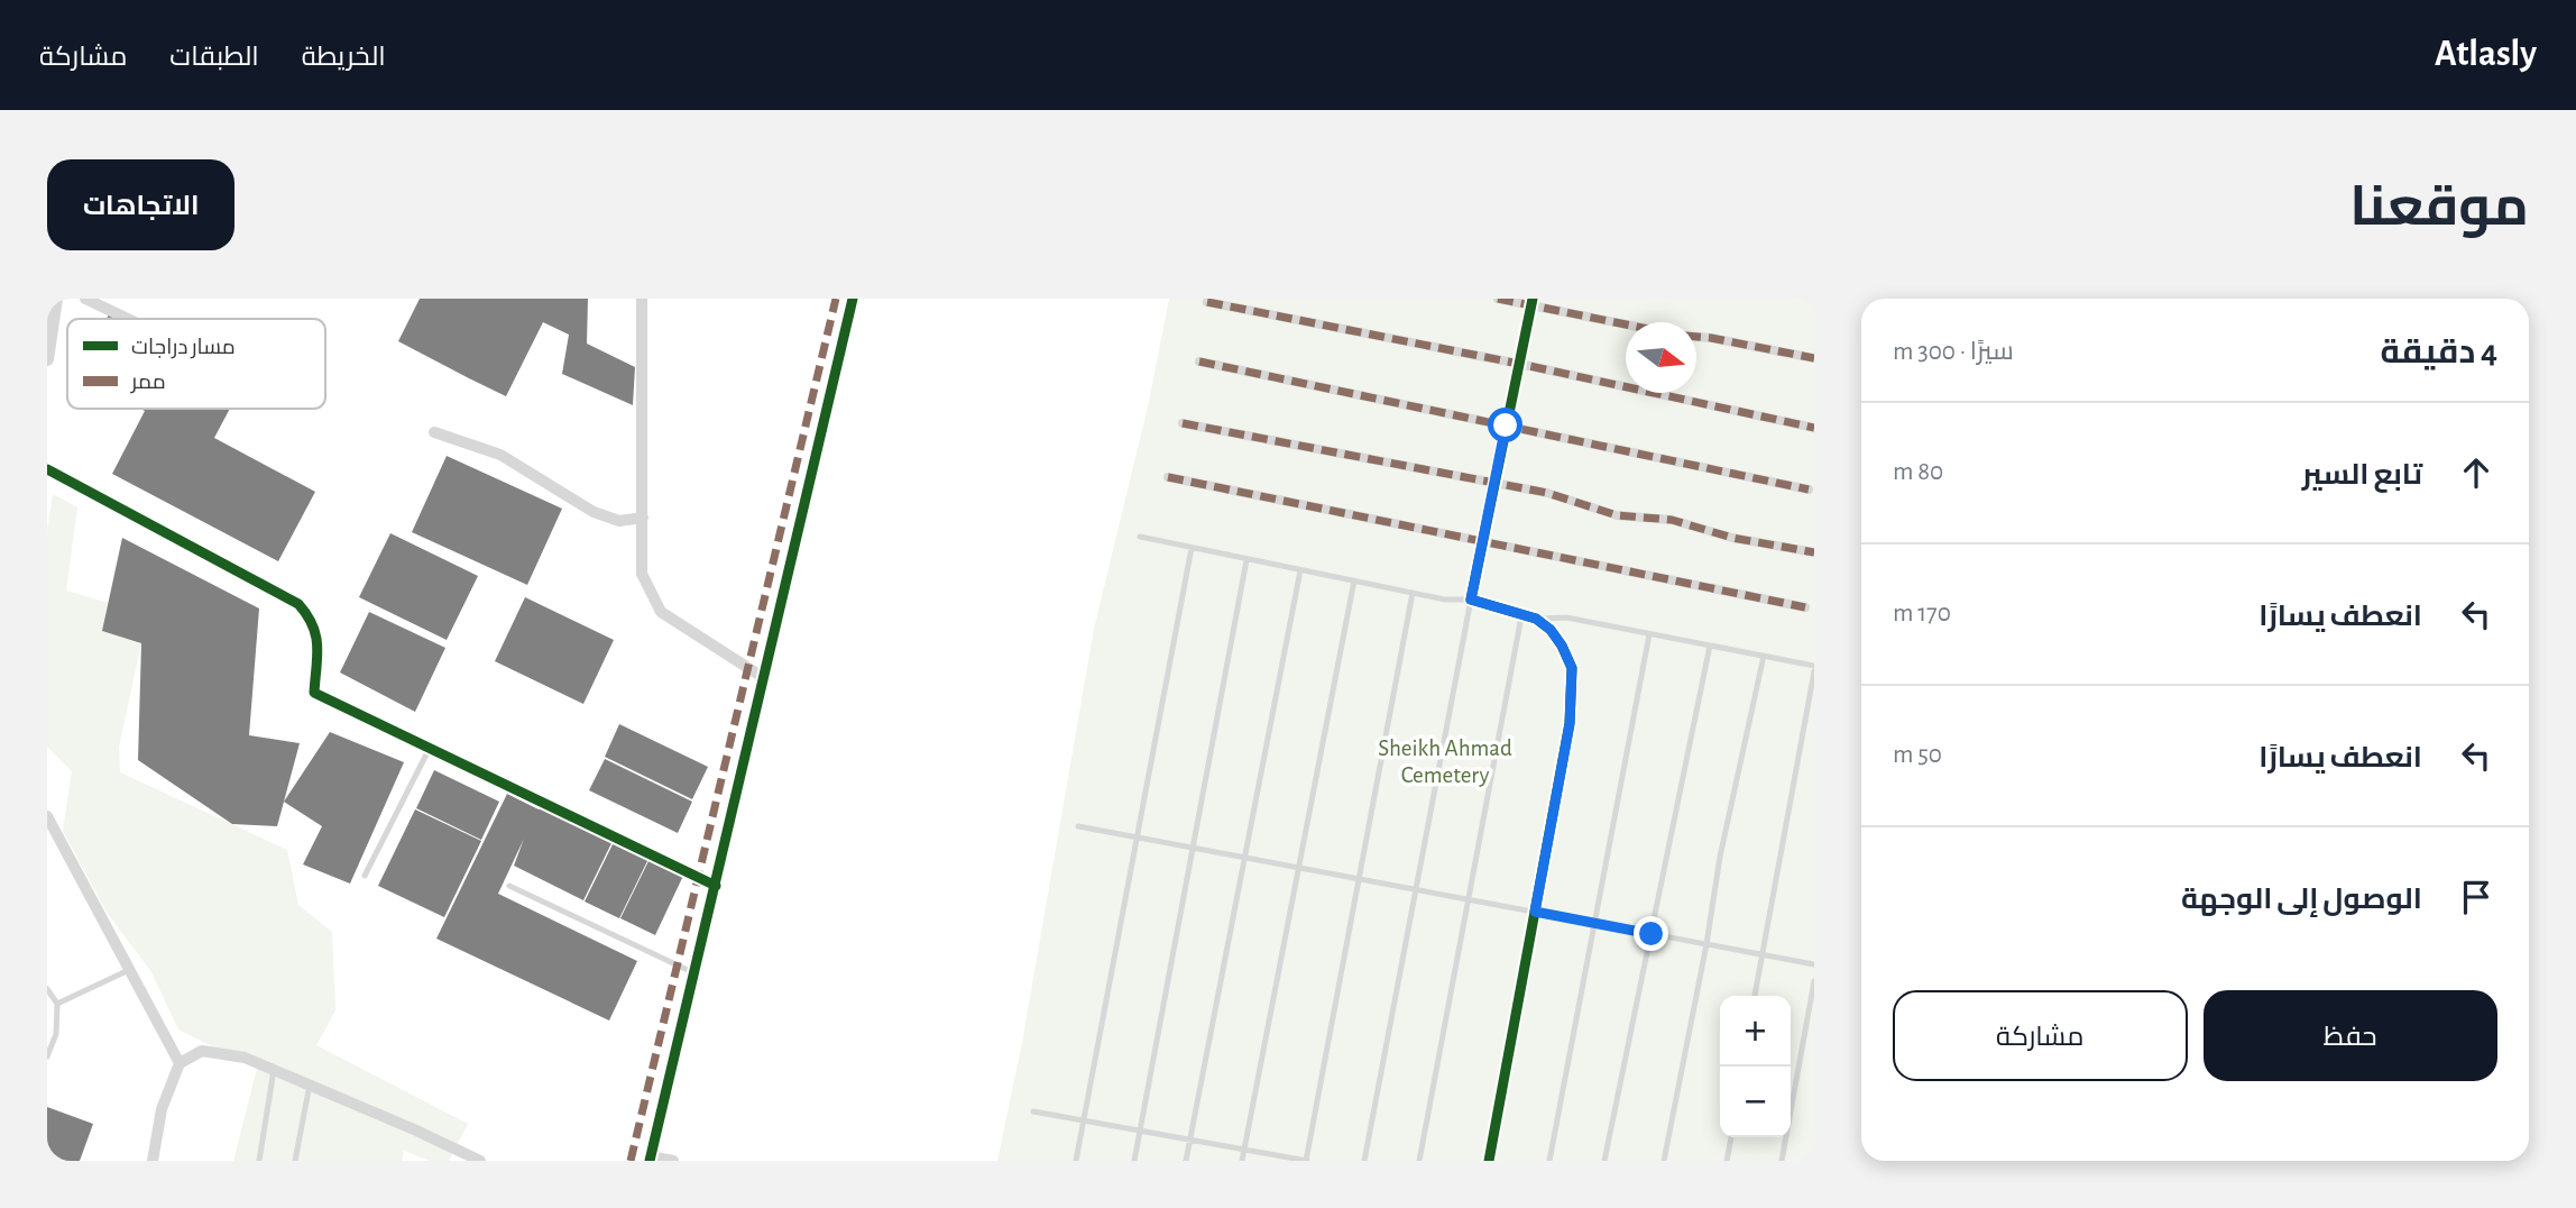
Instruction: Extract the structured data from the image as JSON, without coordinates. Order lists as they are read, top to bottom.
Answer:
{
  "parks": ["Sheikh Ahmad Cemetery"],
  "legend": ["مسار دراجات", "ممر"],
  "north": "right",
  "page": {
    "header": "Atlasly",
    "nav": ["الخريطة", "الطبقات", "مشاركة"],
    "title": "موقعنا",
    "buttons": [
      "الاتجاهات",
      ["حفظ", "مشاركة"]
    ],
    "heading": ["4 دقيقة", "سيرًا · 300 m"],
    "list": [
      ["تابع السير", "80 m"],
      ["انعطف يسارًا", "170 m"],
      ["انعطف يسارًا", "50 m"],
      "الوصول إلى الوجهة"
    ],
    "map_buttons": ["+", "−"]
  }
}
